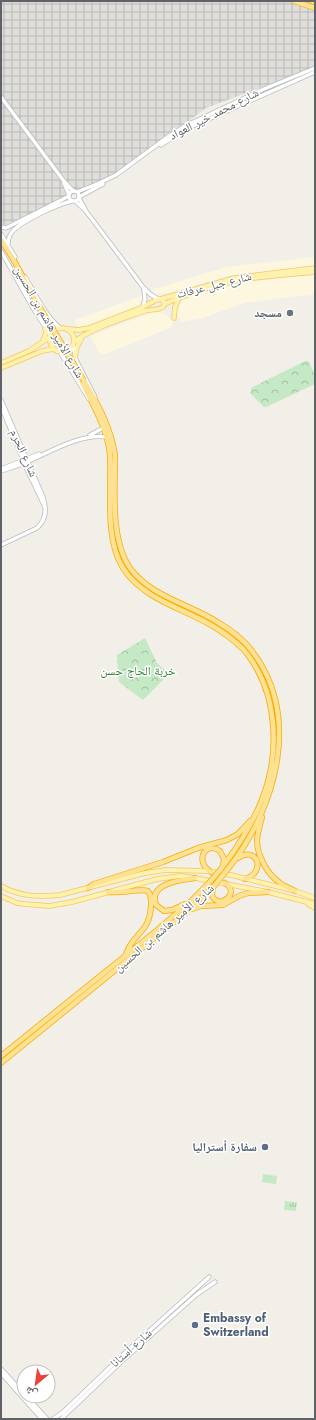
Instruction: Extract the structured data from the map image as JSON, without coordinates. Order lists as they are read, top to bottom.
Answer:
{
  "streets": {
    "highway": ["شارع الأمير هاشم بن الحسين"],
    "main road": ["شارع جبل عرفات"],
    "street": ["شارع محمد خير العواد", "شارع الحرم", "شارع أستانا"]
  },
  "crossings": [
    ["شارع جبل عرفات", "شارع الأمير هاشم بن الحسين"]
  ],
  "parks": ["خربة الحاج حسن"],
  "places": ["مسجد", "سفارة أستراليا", "Embassy of Switzerland"],
  "north": "bottom left"
}
